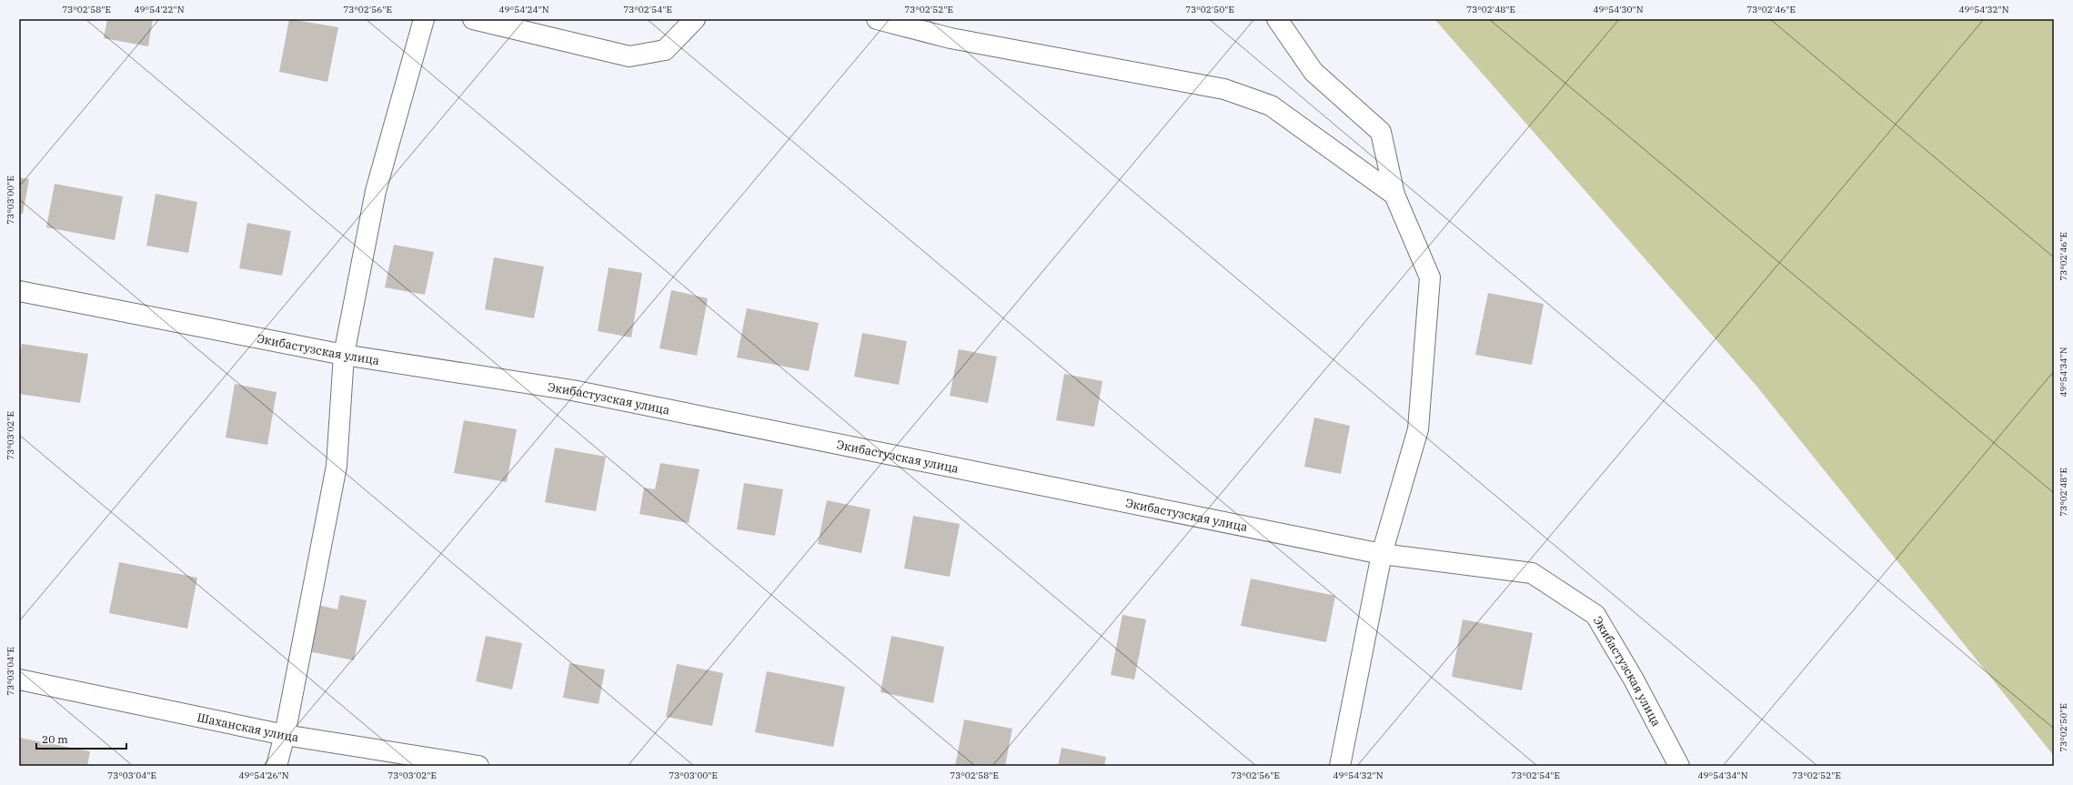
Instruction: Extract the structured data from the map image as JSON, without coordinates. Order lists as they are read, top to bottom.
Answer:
{
  "streets": {
    "street": ["Экибастузская улица", "Шаханская улица"]
  },
  "scale_bar": "20 m",
  "coordinates": [
    "73°02'58\"E",
    "49°54'22\"N",
    "73°02'56\"E",
    "49°54'24\"N",
    "73°02'54\"E",
    "73°02'52\"E",
    "73°02'50\"E",
    "73°02'48\"E",
    "49°54'30\"N",
    "73°02'46\"E",
    "49°54'32\"N",
    "73°03'00\"E",
    "49°54'34\"N",
    "73°03'02\"E",
    "73°03'04\"E",
    "49°54'26\"N"
  ]
}
